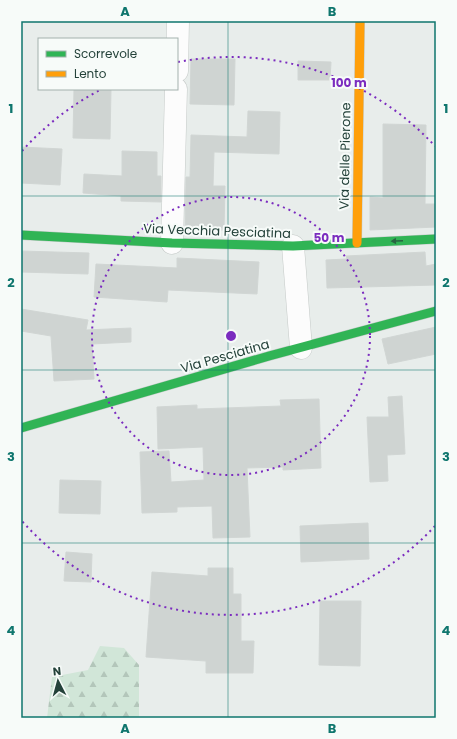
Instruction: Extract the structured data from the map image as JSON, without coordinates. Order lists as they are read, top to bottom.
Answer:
{
  "streets": {
    "street": ["Via delle Pierone", "Via Vecchia Pesciatina", "Via Pesciatina"]
  },
  "crossings": [
    ["Via delle Pierone", "Via Vecchia Pesciatina"]
  ],
  "legend": ["Scorrevole", "Lento"],
  "north": "top",
  "grid": {
    "columns": ["A", "B"],
    "rows": [
      "1",
      "2",
      "3",
      "4"
    ]
  },
  "rings": ["100 m", "50 m"]
}
